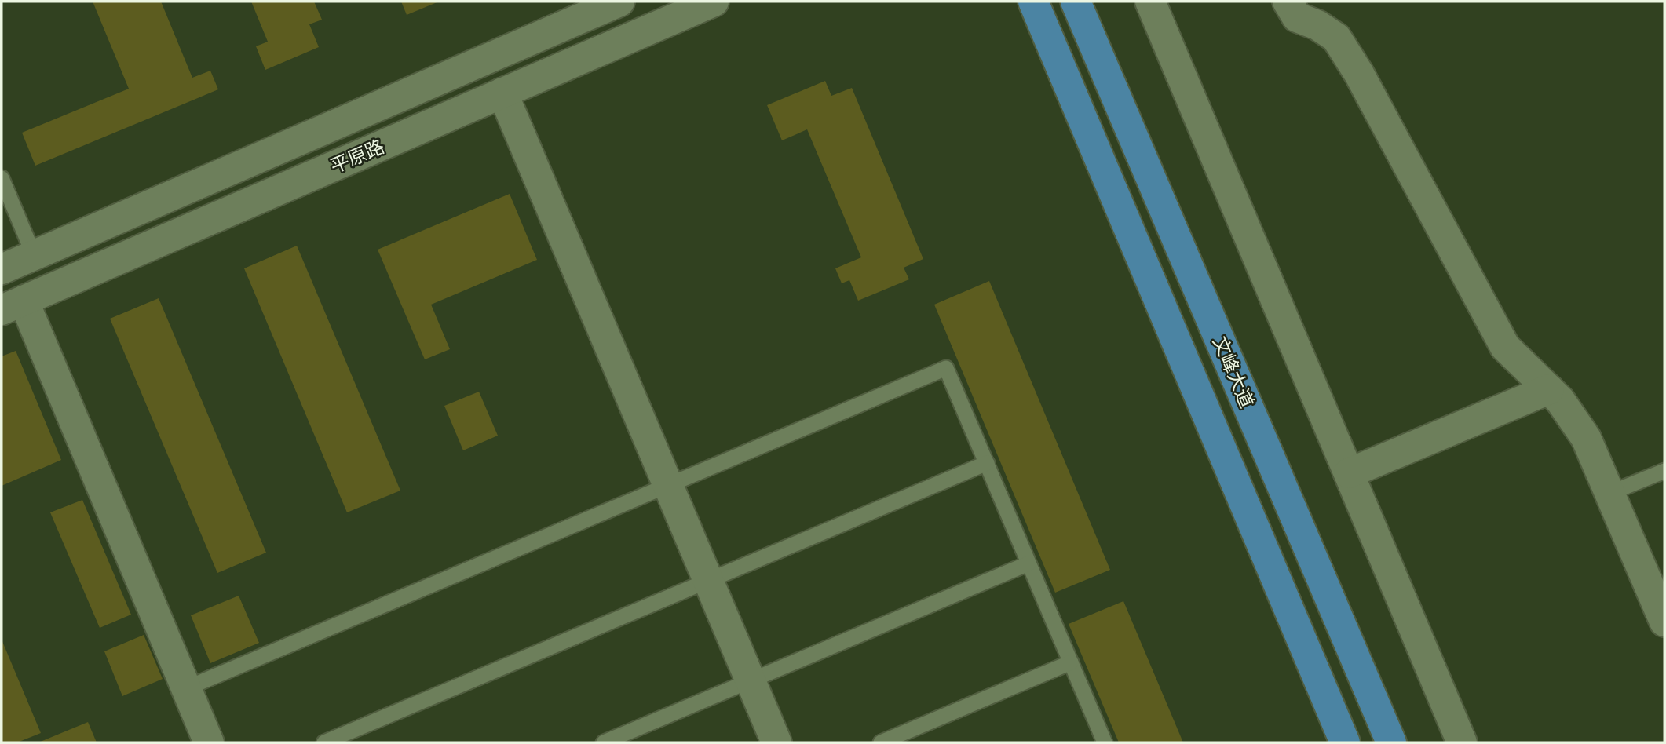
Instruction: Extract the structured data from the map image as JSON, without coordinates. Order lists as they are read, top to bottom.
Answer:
{
  "streets": {
    "main road": ["文峰大道"],
    "street": ["平原路"]
  }
}
